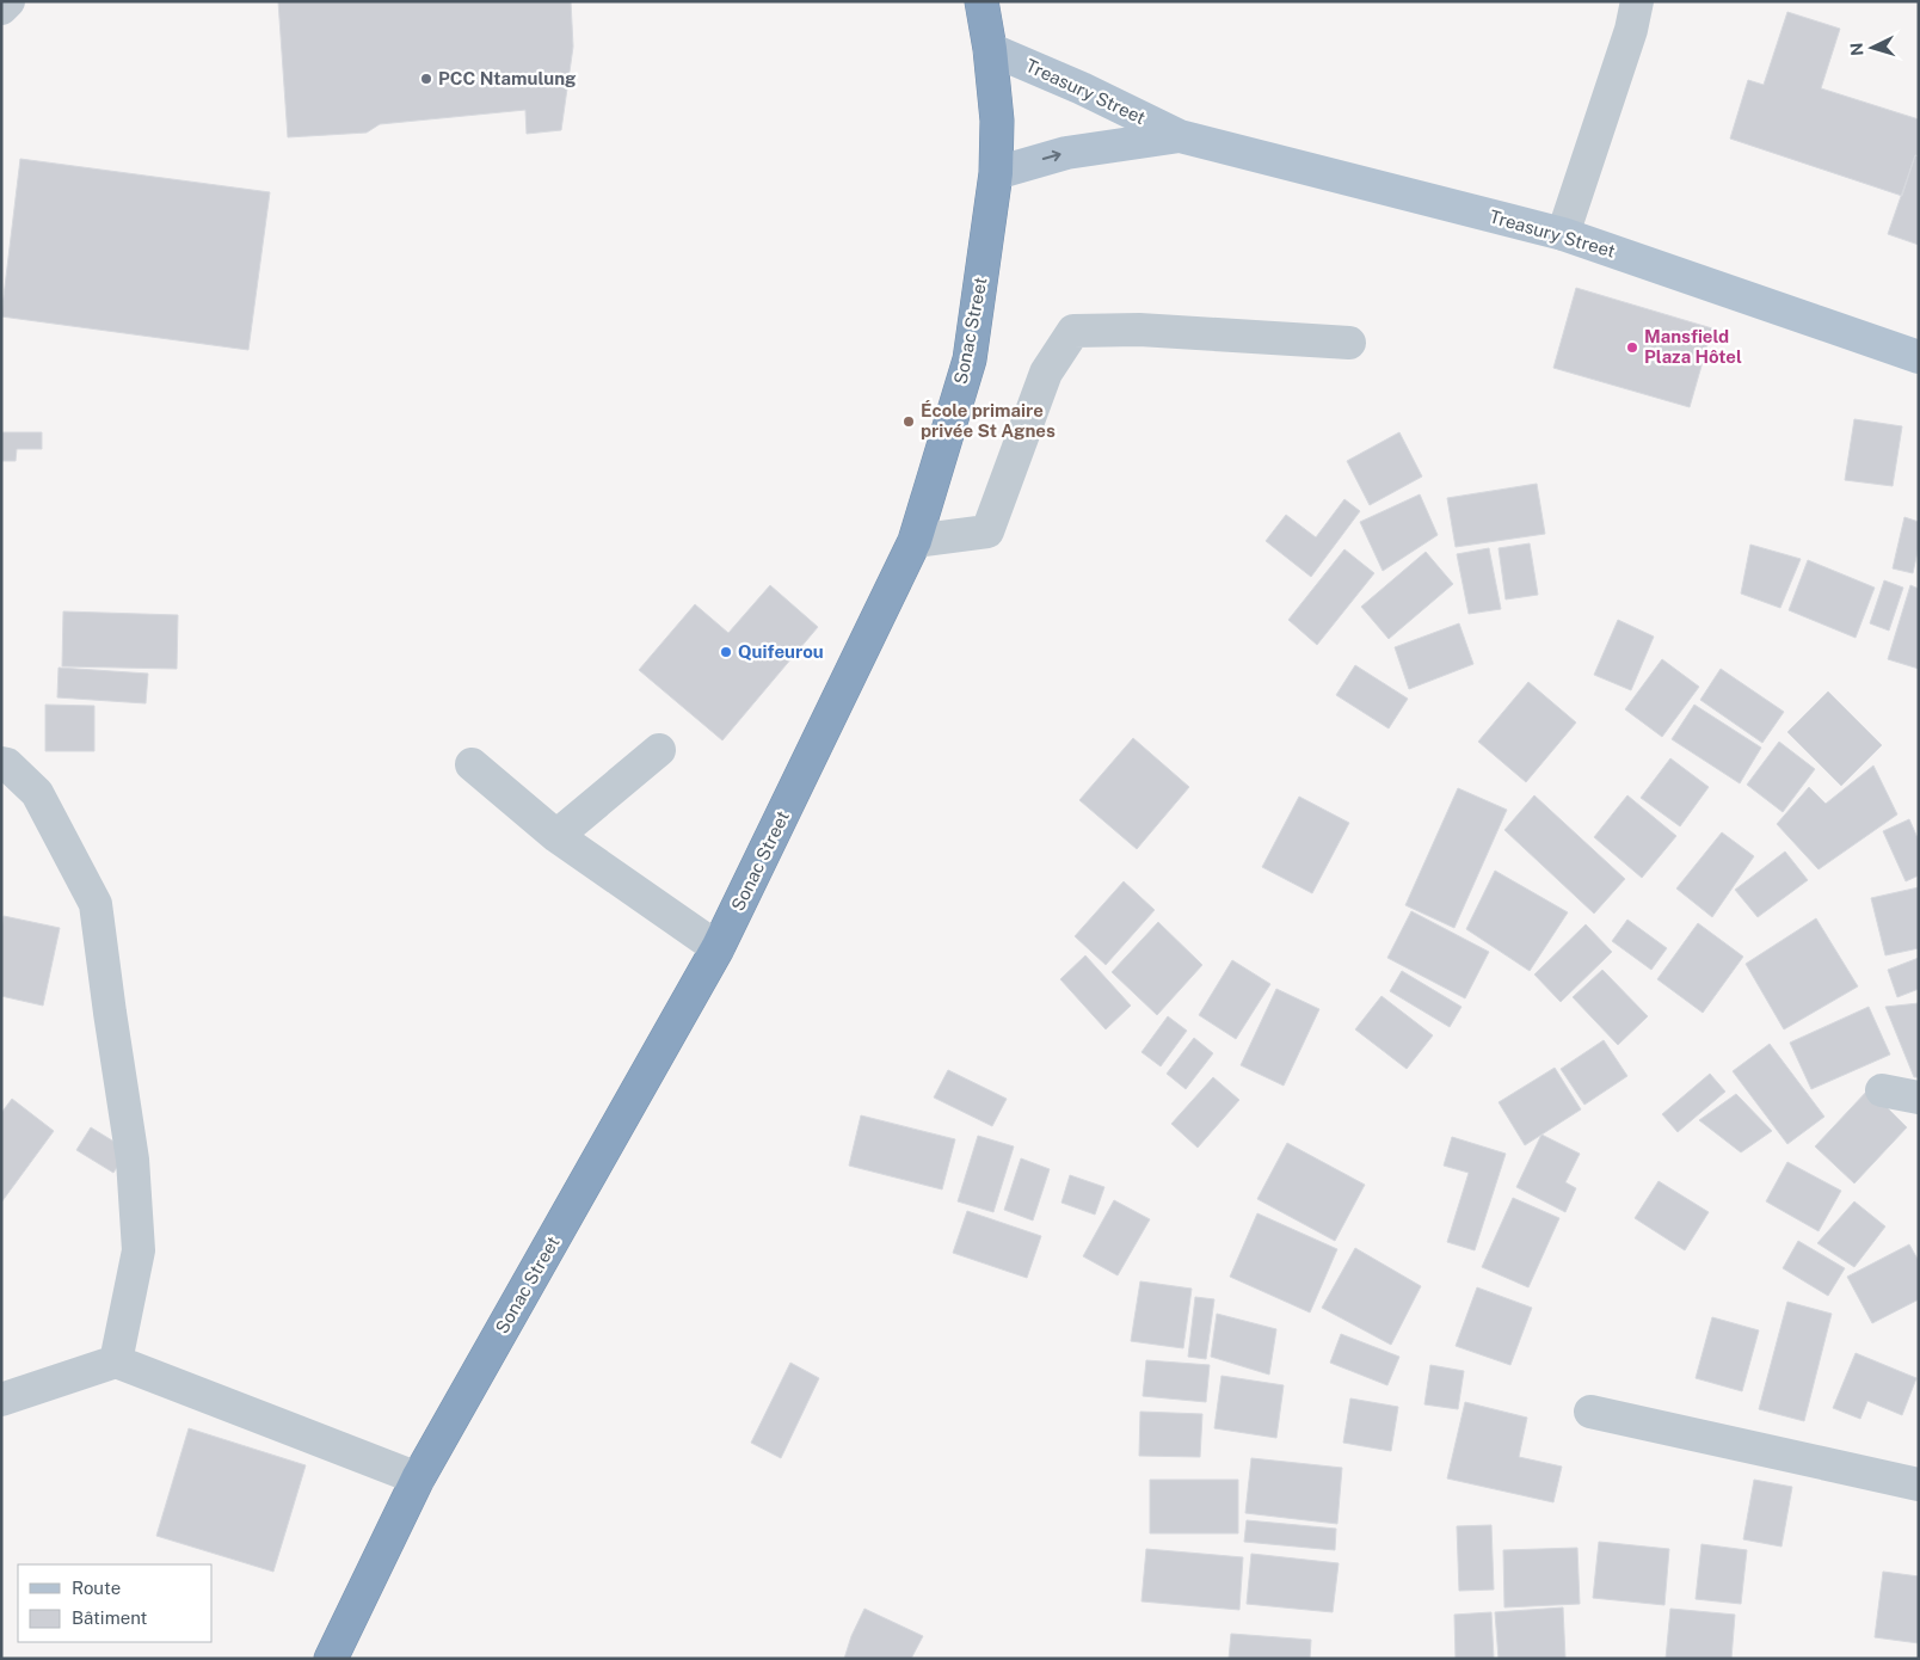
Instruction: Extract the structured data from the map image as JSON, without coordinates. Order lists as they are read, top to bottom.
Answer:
{
  "streets": {
    "highway": ["Sonac Street"],
    "main road": ["Treasury Street"]
  },
  "crossings": [
    ["Treasury Street", "Sonac Street"]
  ],
  "places": [
    "PCC Ntamulung",
    "Mansfield Plaza Hôtel",
    "École primaire privée St Agnes",
    "Quifeurou"
  ],
  "legend": ["Route", "Bâtiment"],
  "north": "left"
}
